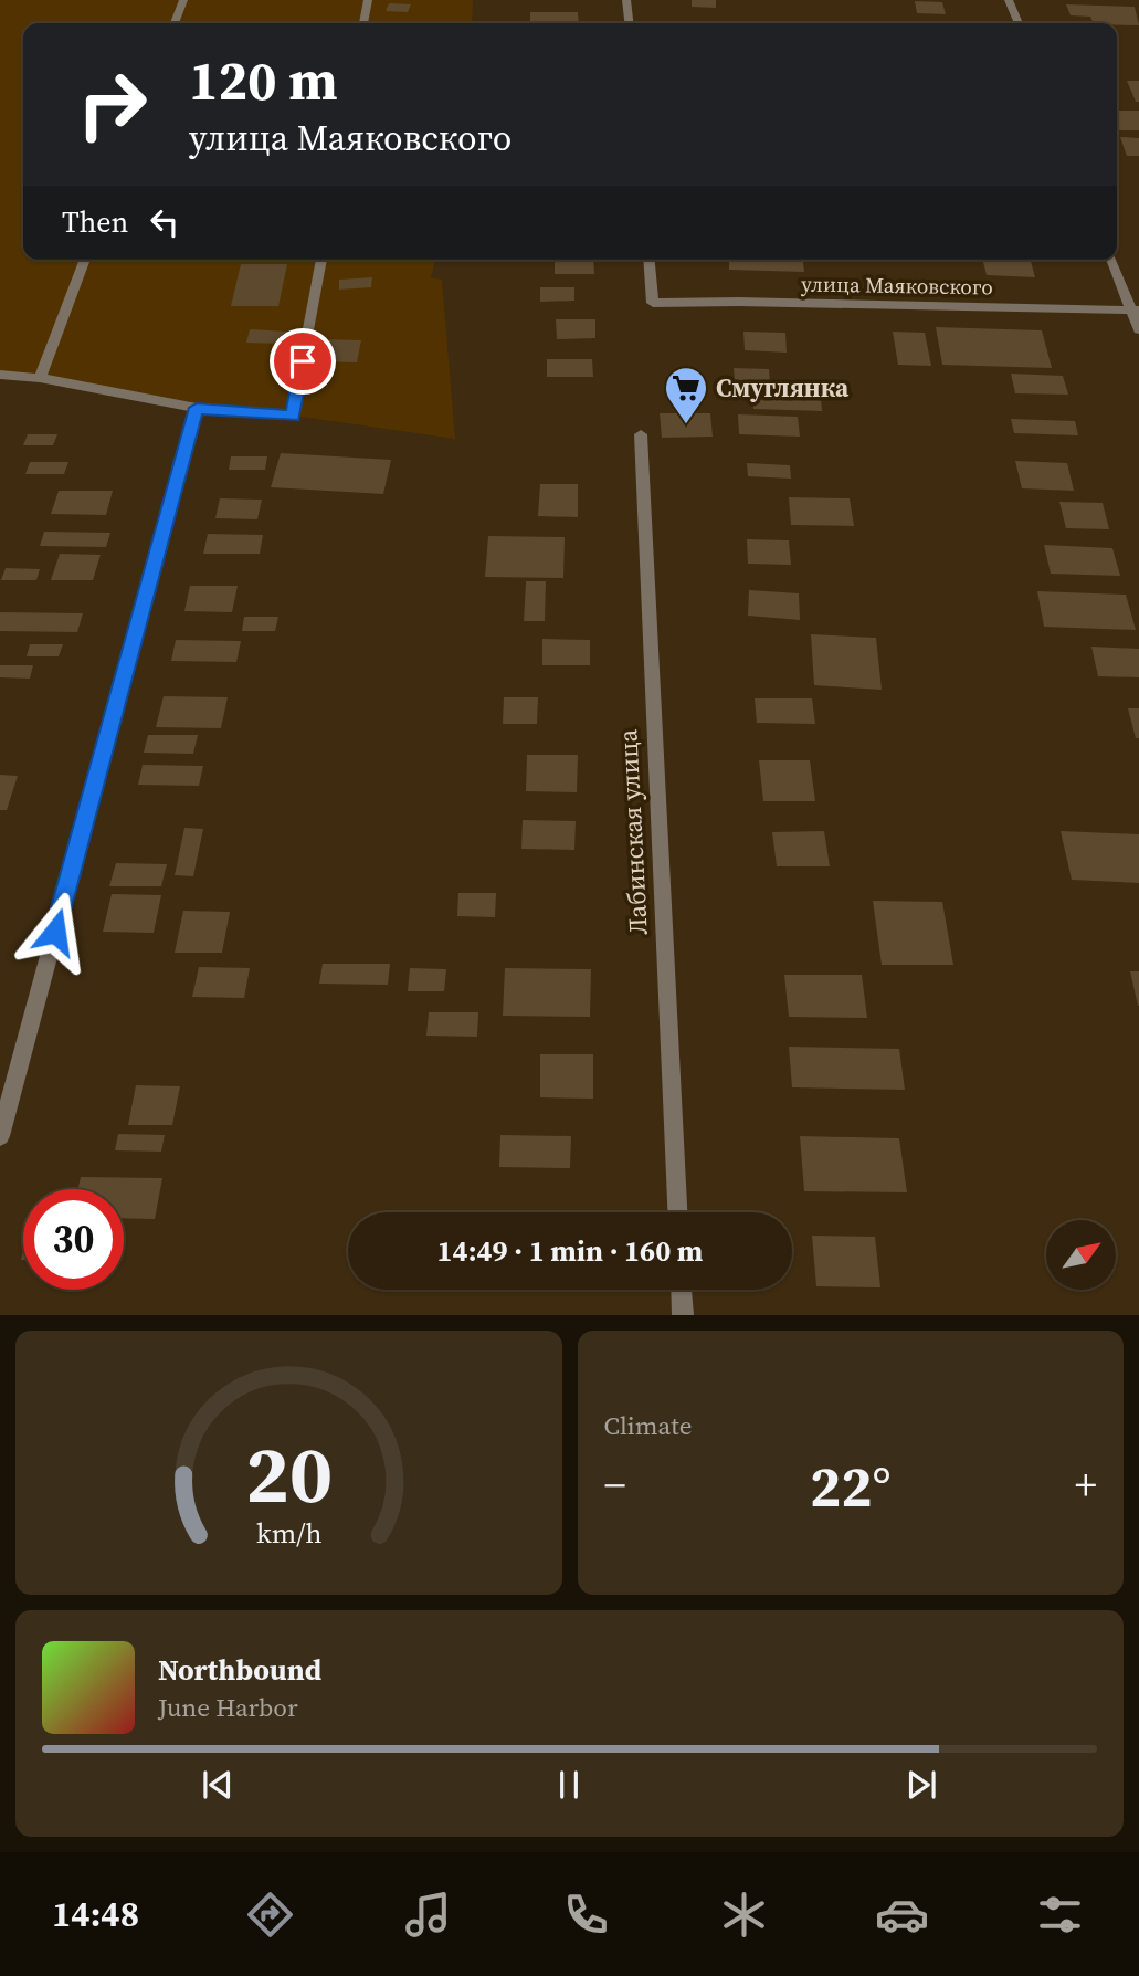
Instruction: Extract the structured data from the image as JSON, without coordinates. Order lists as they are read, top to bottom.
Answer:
{
  "streets": {
    "street": ["улица Маяковского", "Лабинская улица"]
  },
  "places": {
    "supermarket": ["Смуглянка"]
  },
  "north": "top right",
  "page": {
    "turn": ["120 m", "улица Маяковского"],
    "then": "Then",
    "limit": "30",
    "trip": "14:49 · 1 min · 160 m",
    "tile": "Climate",
    "heat": ["−", "22°", "+"],
    "song": ["Northbound", "June Harbor"],
    "tabs": "14:48",
    "gauge": ["20", "km/h"]
  }
}
